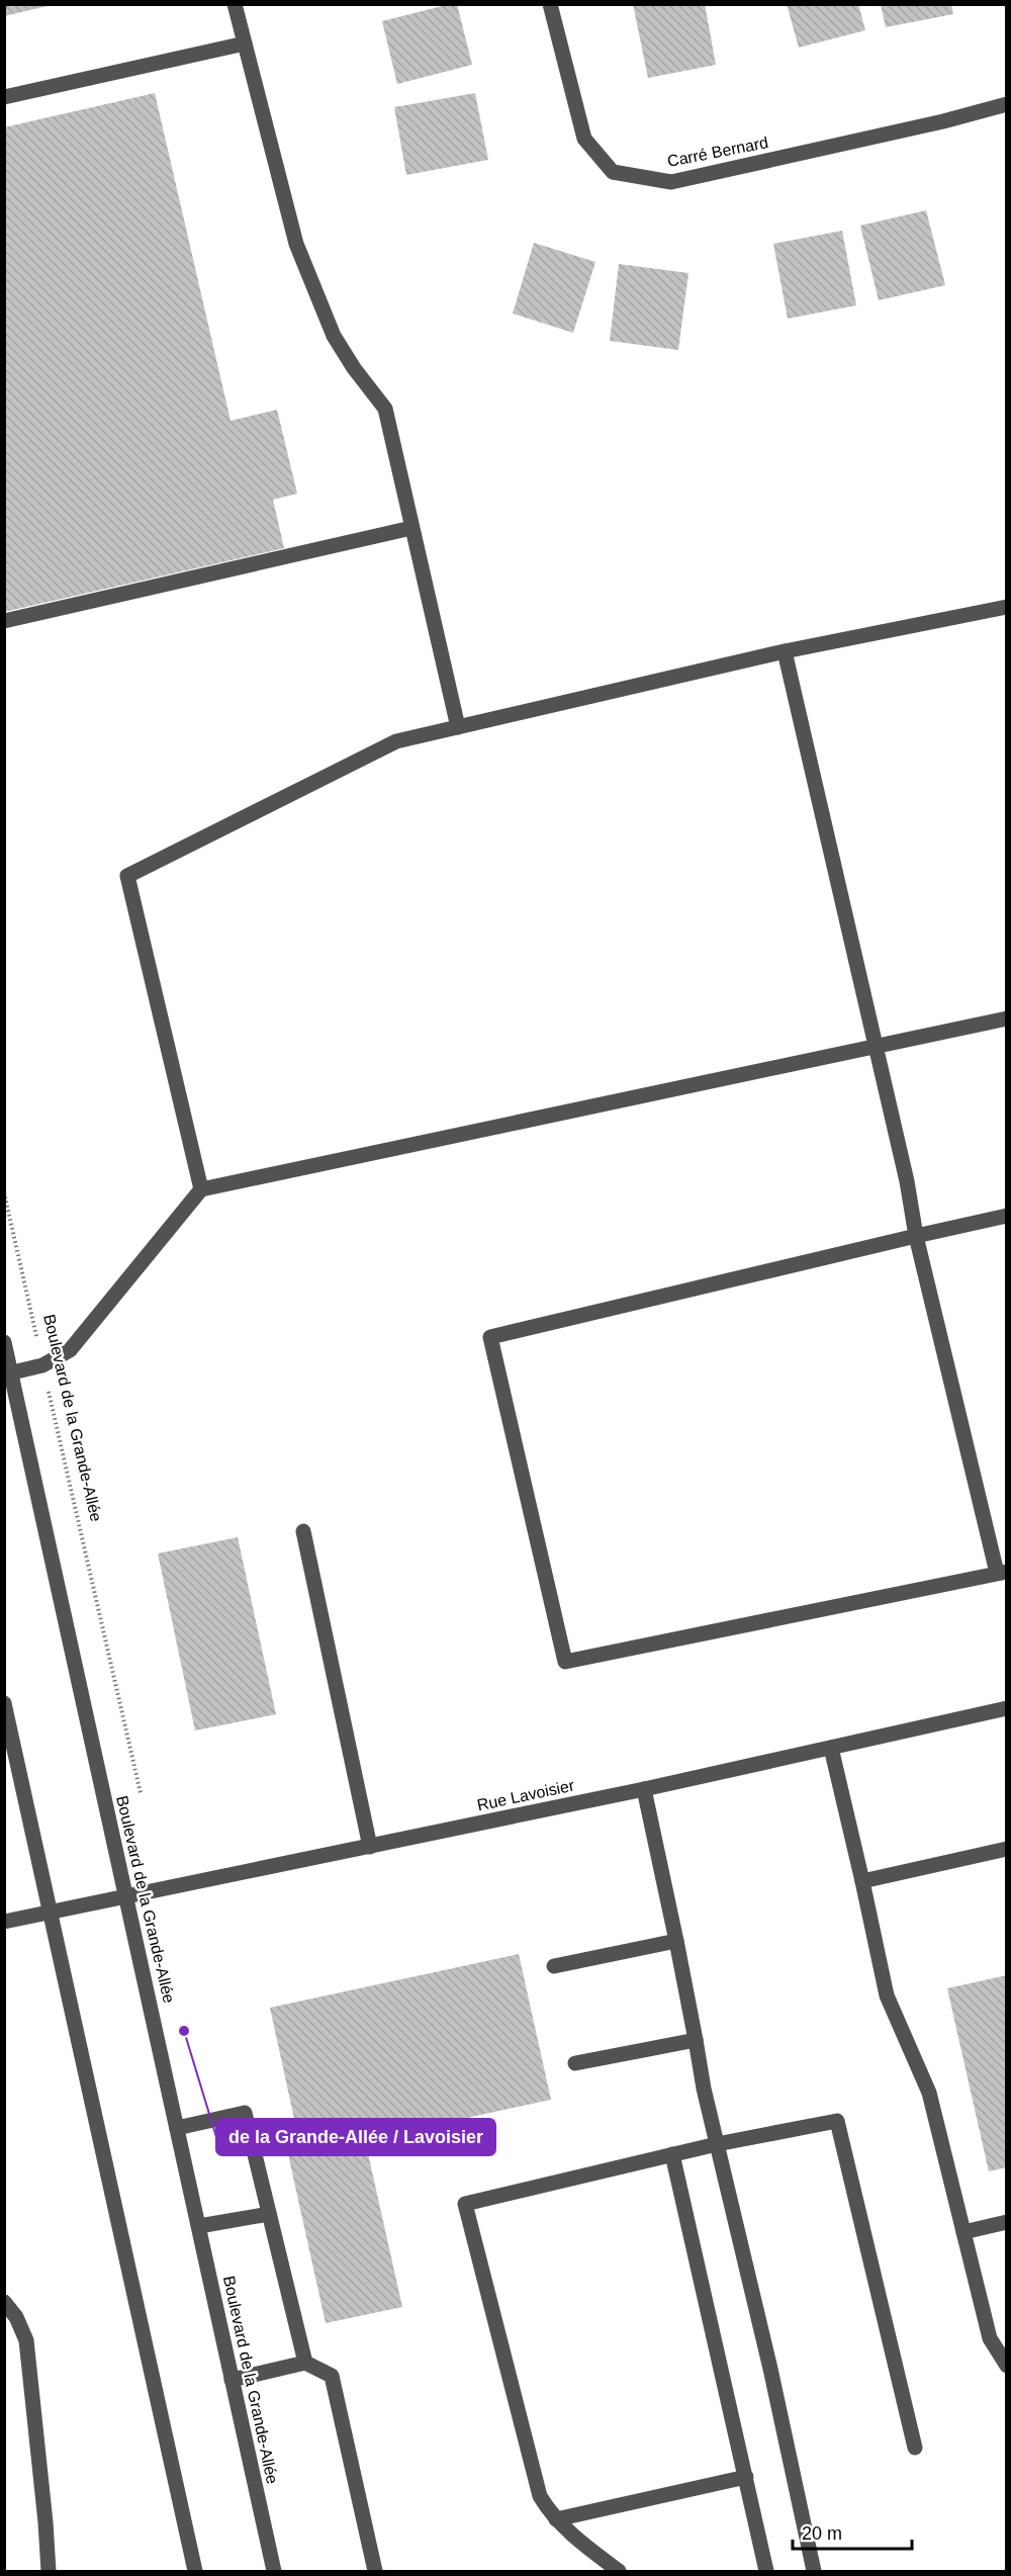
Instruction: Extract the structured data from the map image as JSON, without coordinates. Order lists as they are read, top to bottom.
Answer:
{
  "streets": {
    "street": ["Carré Bernard", "Boulevard de la Grande-Allée", "Rue Lavoisier"]
  },
  "crossings": [
    ["Boulevard de la Grande-Allée", "Rue Lavoisier"]
  ],
  "places": ["de la Grande-Allée / Lavoisier"],
  "scale_bar": "20 m"
}
